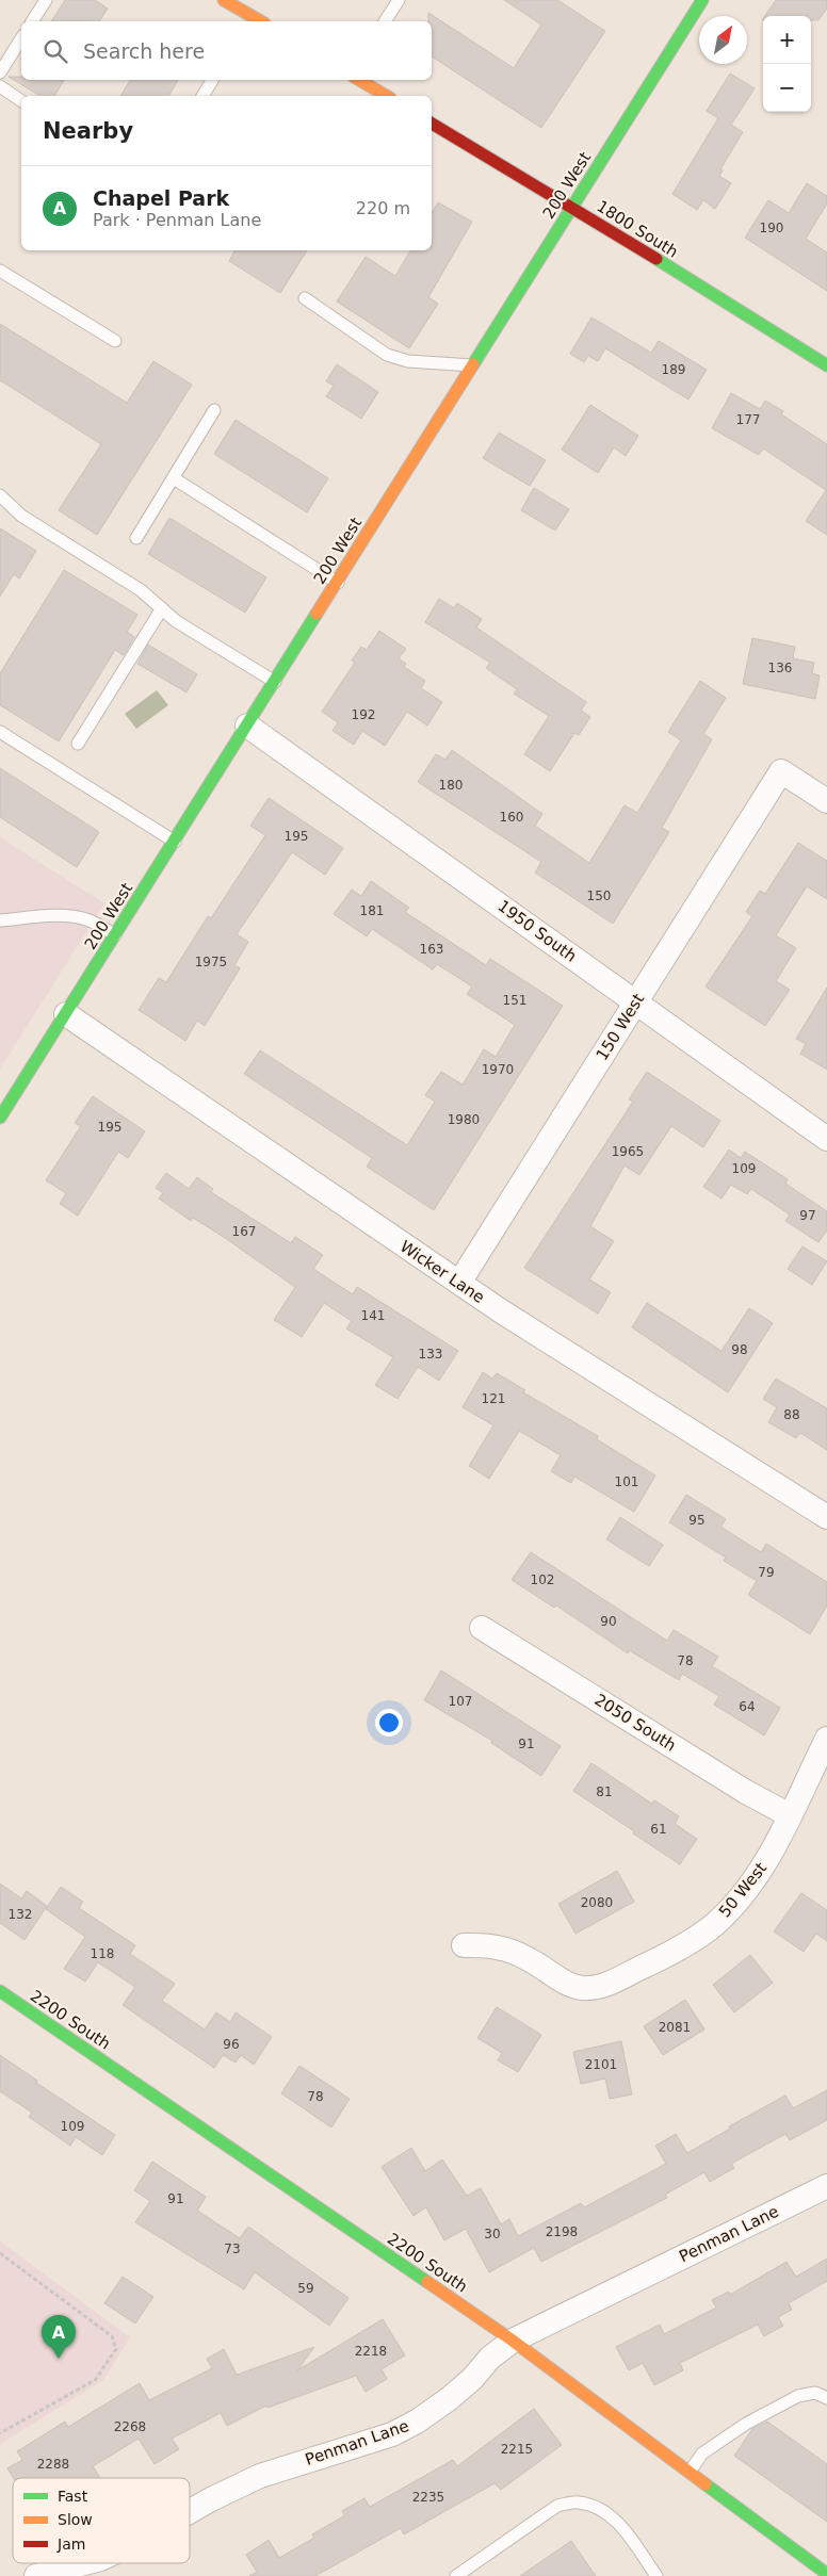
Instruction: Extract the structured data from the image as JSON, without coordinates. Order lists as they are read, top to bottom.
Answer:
{
  "streets": {
    "street": [
      "200 West",
      "1800 South",
      "1950 South",
      "150 West",
      "Wicker Lane",
      "2050 South",
      "50 West",
      "2200 South",
      "Penman Lane"
    ]
  },
  "crossings": [
    ["200 West", "1800 South"],
    ["200 West", "1950 South"],
    ["200 West", "Wicker Lane"],
    ["1950 South", "150 West"],
    ["150 West", "Wicker Lane"],
    ["2050 South", "50 West"],
    ["2200 South", "Penman Lane"]
  ],
  "house_numbers": [
    "190",
    "189",
    "177",
    "136",
    "192",
    "180",
    "160",
    "195",
    "150",
    "181",
    "163",
    "1975",
    "151",
    "1970",
    "1980",
    "195",
    "1965",
    "109",
    "97",
    "167",
    "141",
    "98",
    "133",
    "121",
    "88",
    "101",
    "95",
    "79",
    "102",
    "90",
    "78",
    "107",
    "64",
    "91",
    "81",
    "61",
    "2080",
    "132",
    "118",
    "2081",
    "96",
    "2101",
    "78",
    "109",
    "91",
    "2198",
    "30",
    "73",
    "59",
    "2218",
    "2268",
    "2215",
    "2288",
    "2235"
  ],
  "legend": ["Fast", "Slow", "Jam"],
  "north": "top right",
  "page": {
    "map_buttons": ["+", "−"],
    "search": "Search here",
    "heading": "Nearby",
    "list": [
      {
        "mark": "A",
        "name": "Chapel Park",
        "note": "Park · Penman Lane",
        "value": "220 m"
      }
    ],
    "pins": "A"
  }
}
